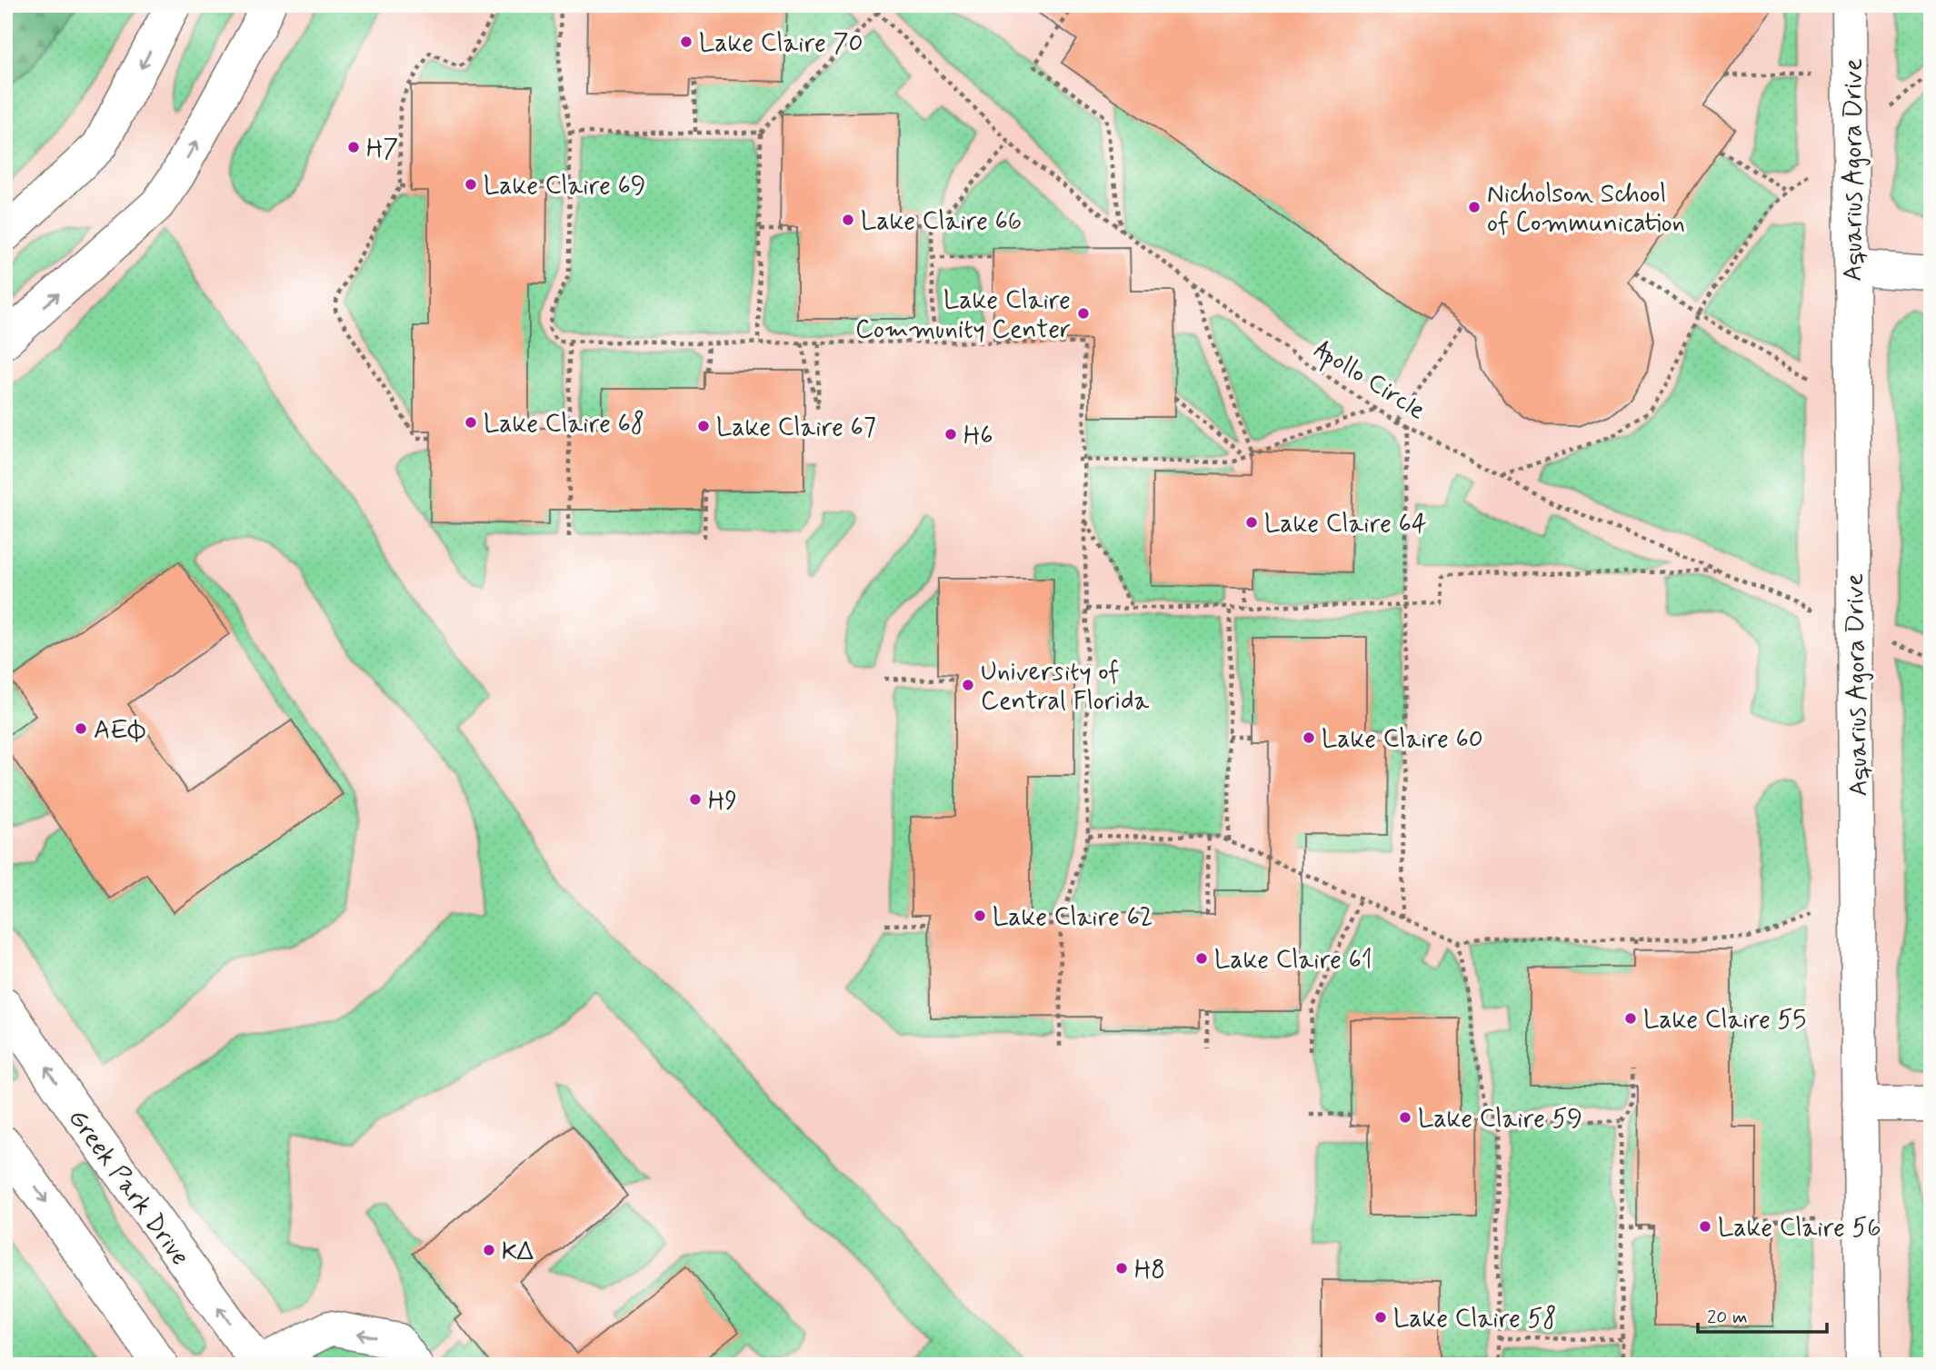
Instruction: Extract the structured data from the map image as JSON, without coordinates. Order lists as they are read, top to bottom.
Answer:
{
  "streets": {
    "street": ["Aquarius Agora Drive", "Greek Park Drive"],
    "path": ["Apollo Circle"]
  },
  "crossings": [
    ["Aquarius Agora Drive", "Apollo Circle"]
  ],
  "places": [
    "Lake Claire 70",
    "H7",
    "Lake Claire 69",
    "Nicholson School of Communication",
    "Lake Claire 66",
    "Lake Claire Community Center",
    "Lake Claire 68",
    "Lake Claire 67",
    "H6",
    "Lake Claire 64",
    "University of Central Florida",
    "AEΦ",
    "Lake Claire 60",
    "H9",
    "Lake Claire 62",
    "Lake Claire 61",
    "Lake Claire 55",
    "Lake Claire 59",
    "Lake Claire 56",
    "ΚΔ",
    "H8",
    "Lake Claire 58"
  ],
  "scale_bar": "20 m"
}
